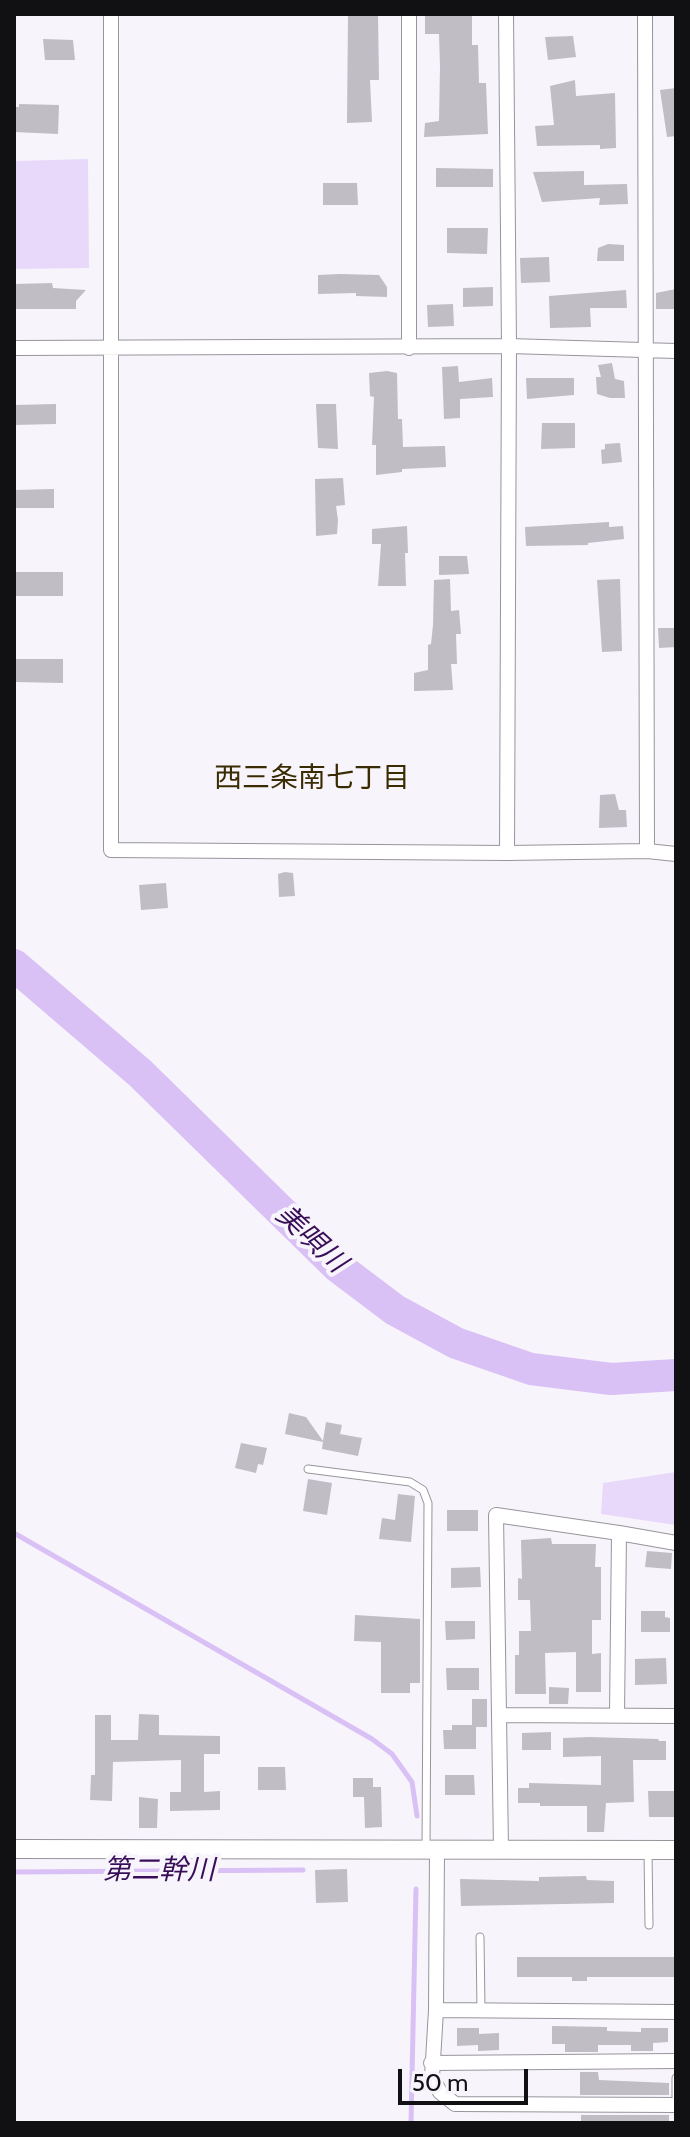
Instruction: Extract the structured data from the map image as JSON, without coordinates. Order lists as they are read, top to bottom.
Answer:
{
  "districts": ["西三条南七丁目"],
  "water": ["美唄川", "第二幹川"],
  "scale_bar": "50 m"
}
